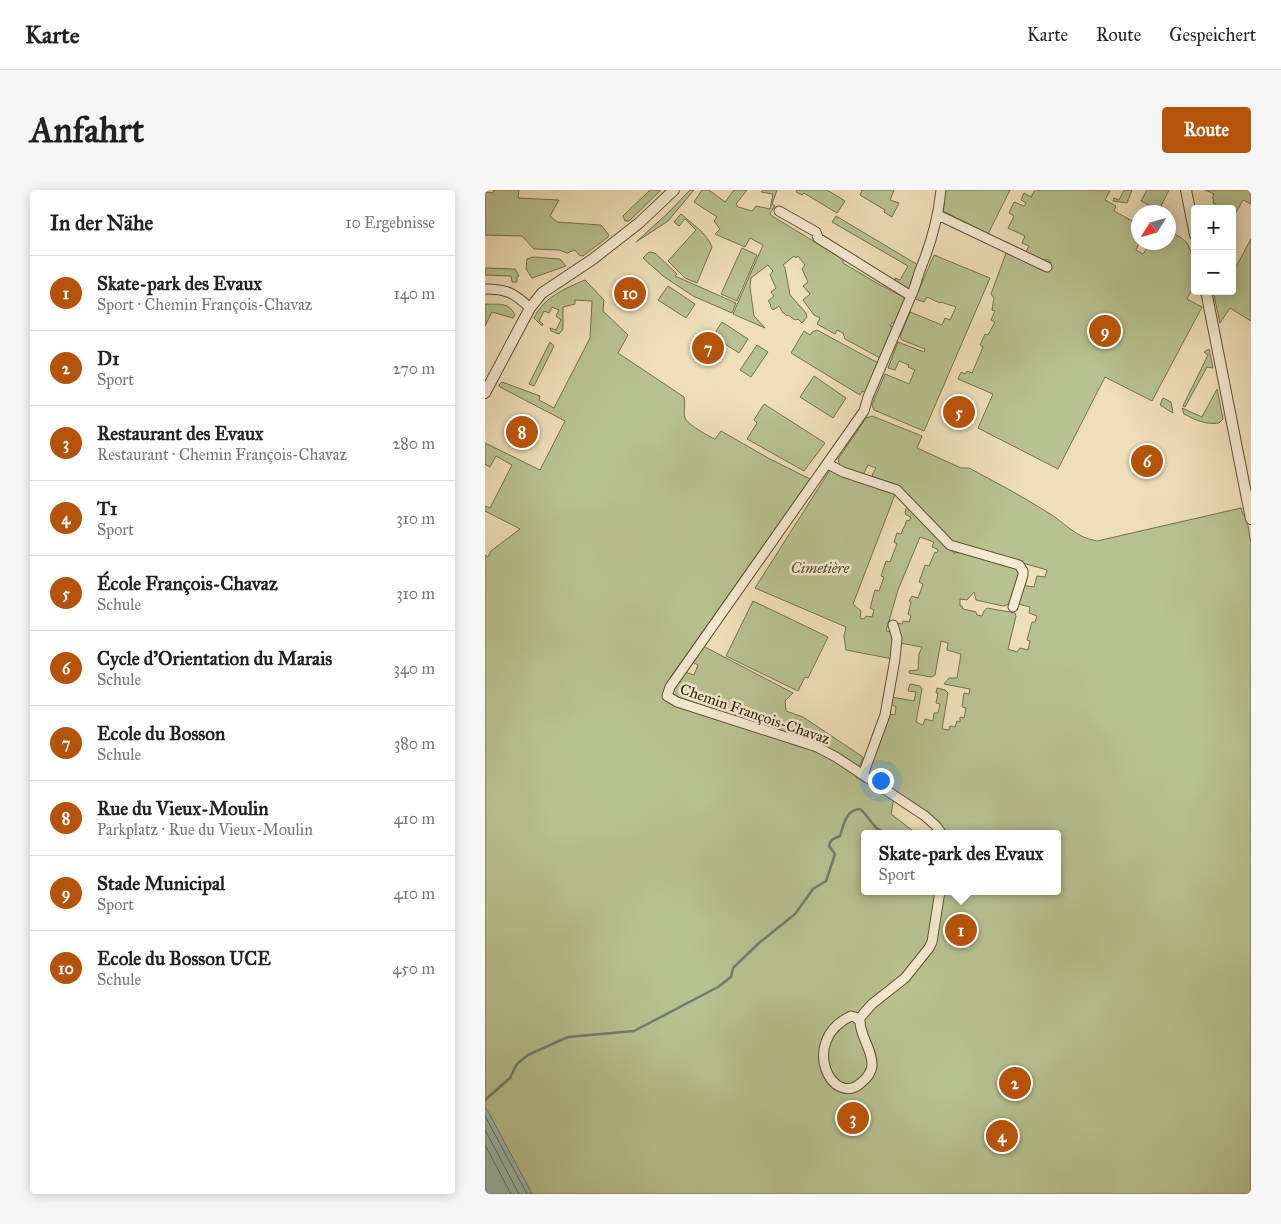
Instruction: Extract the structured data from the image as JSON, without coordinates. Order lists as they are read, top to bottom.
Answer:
{
  "streets": {
    "street": ["Chemin François-Chavaz"]
  },
  "parks": ["Cimetière"],
  "north": "bottom left",
  "page": {
    "header": "Karte",
    "nav": ["Karte", "Route", "Gespeichert"],
    "buttons": "Route",
    "title": "Anfahrt",
    "heading": ["In der Nähe", "10 Ergebnisse"],
    "map_buttons": ["+", "−"],
    "list": [
      {
        "mark": "1",
        "name": "Skate-park des Evaux",
        "note": "Sport · Chemin François-Chavaz",
        "value": "140 m"
      },
      {
        "mark": "2",
        "name": "D1",
        "note": "Sport",
        "value": "270 m"
      },
      {
        "mark": "3",
        "name": "Restaurant des Evaux",
        "note": "Restaurant · Chemin François-Chavaz",
        "value": "280 m"
      },
      {
        "mark": "4",
        "name": "T1",
        "note": "Sport",
        "value": "310 m"
      },
      {
        "mark": "5",
        "name": "École François-Chavaz",
        "note": "Schule",
        "value": "310 m"
      },
      {
        "mark": "6",
        "name": "Cycle d'Orientation du Marais",
        "note": "Schule",
        "value": "340 m"
      },
      {
        "mark": "7",
        "name": "Ecole du Bosson",
        "note": "Schule",
        "value": "380 m"
      },
      {
        "mark": "8",
        "name": "Rue du Vieux-Moulin",
        "note": "Parkplatz · Rue du Vieux-Moulin",
        "value": "410 m"
      },
      {
        "mark": "9",
        "name": "Stade Municipal",
        "note": "Sport",
        "value": "410 m"
      },
      {
        "mark": "10",
        "name": "Ecole du Bosson UCE",
        "note": "Schule",
        "value": "450 m"
      }
    ],
    "pins": [
      "10",
      "9",
      "7",
      "5",
      "8",
      "6",
      "1",
      "2",
      "3",
      "4"
    ],
    "popup": ["Skate-park des Evaux", "Sport"]
  }
}
